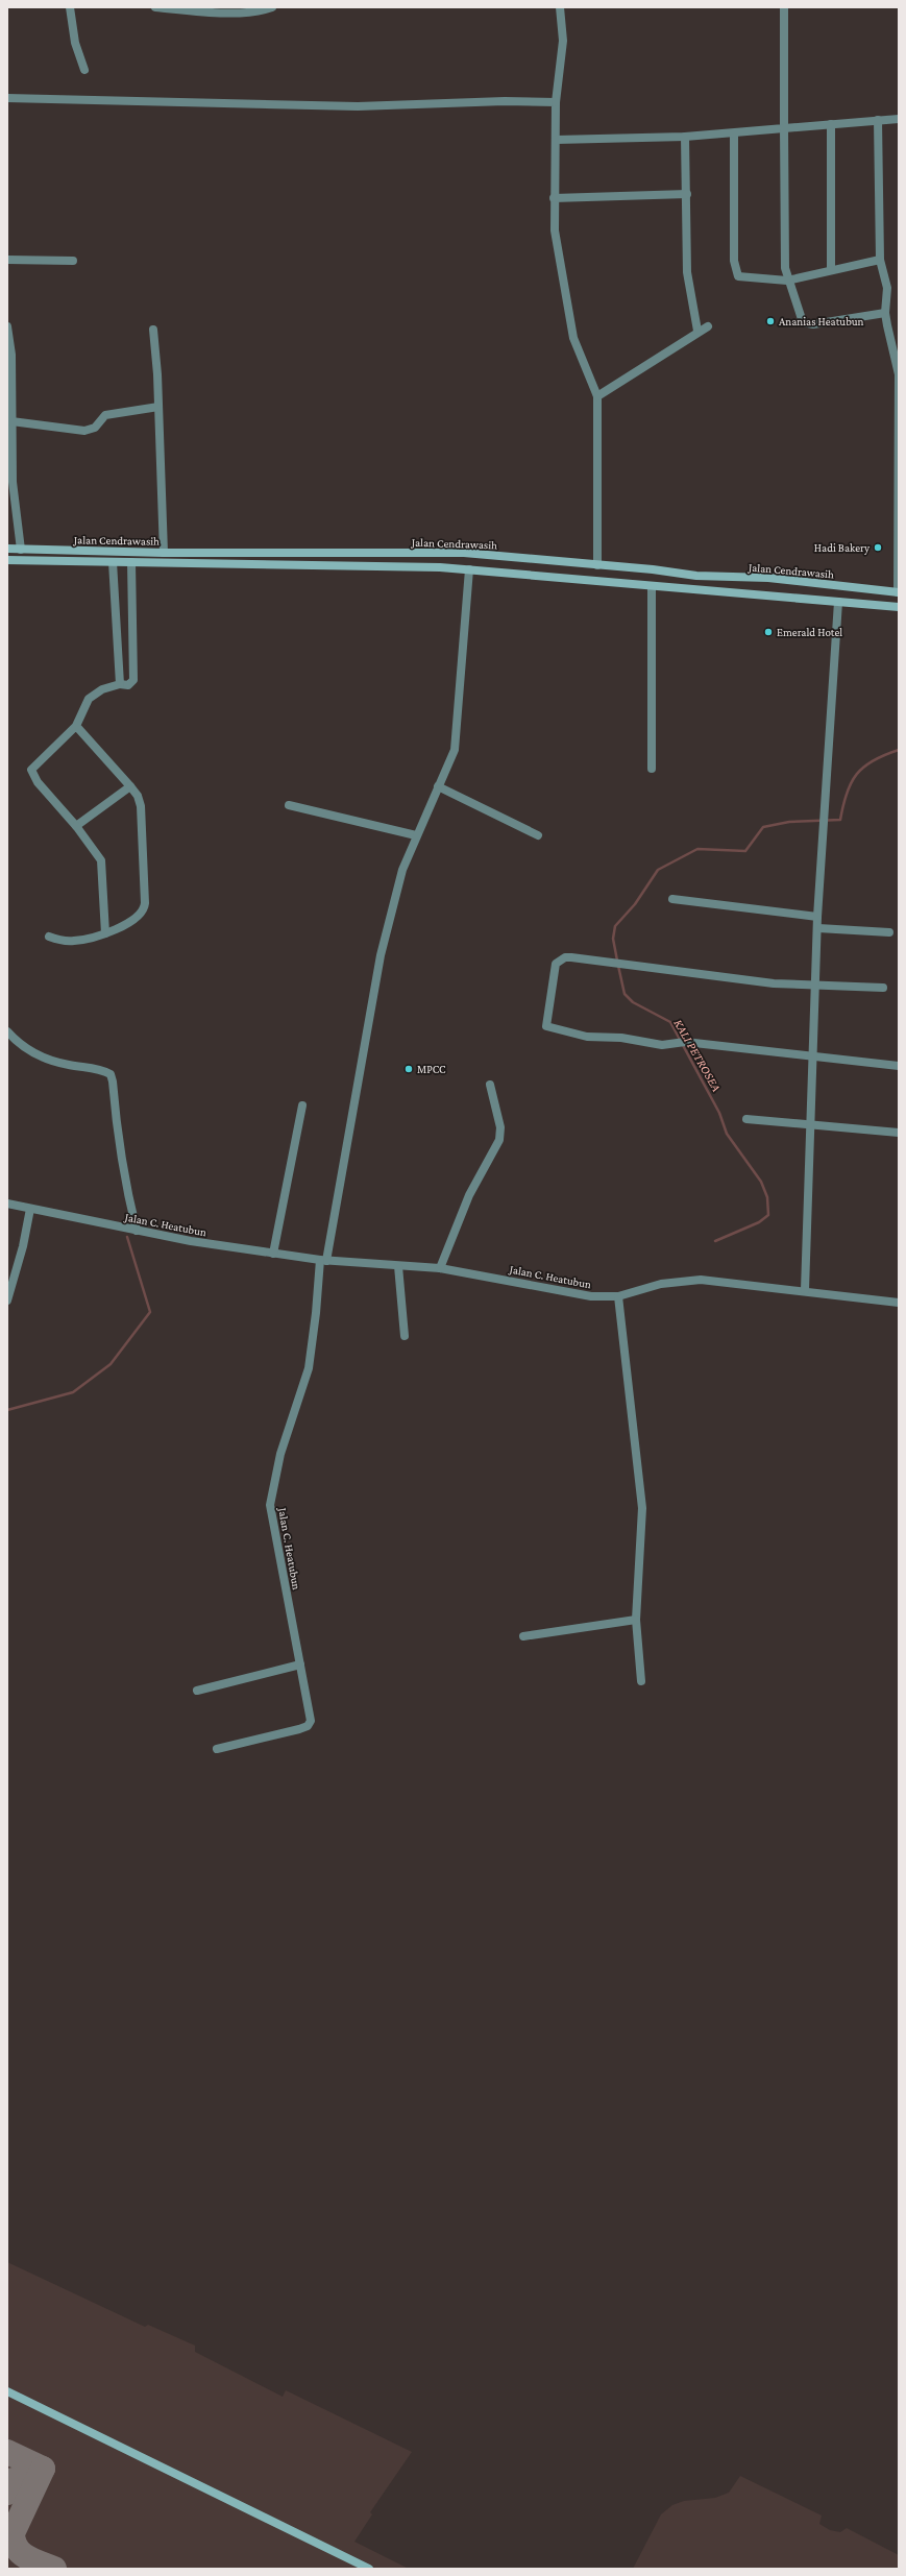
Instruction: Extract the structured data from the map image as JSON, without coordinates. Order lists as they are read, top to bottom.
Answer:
{
  "streets": {
    "main road": ["Jalan Cendrawasih"],
    "street": ["Jalan C. Heatubun"]
  },
  "water": ["KALI PETROSEA"],
  "places": [
    "Ananias Heatubun",
    "Hadi Bakery",
    "Emerald Hotel",
    "MPCC"
  ]
}
